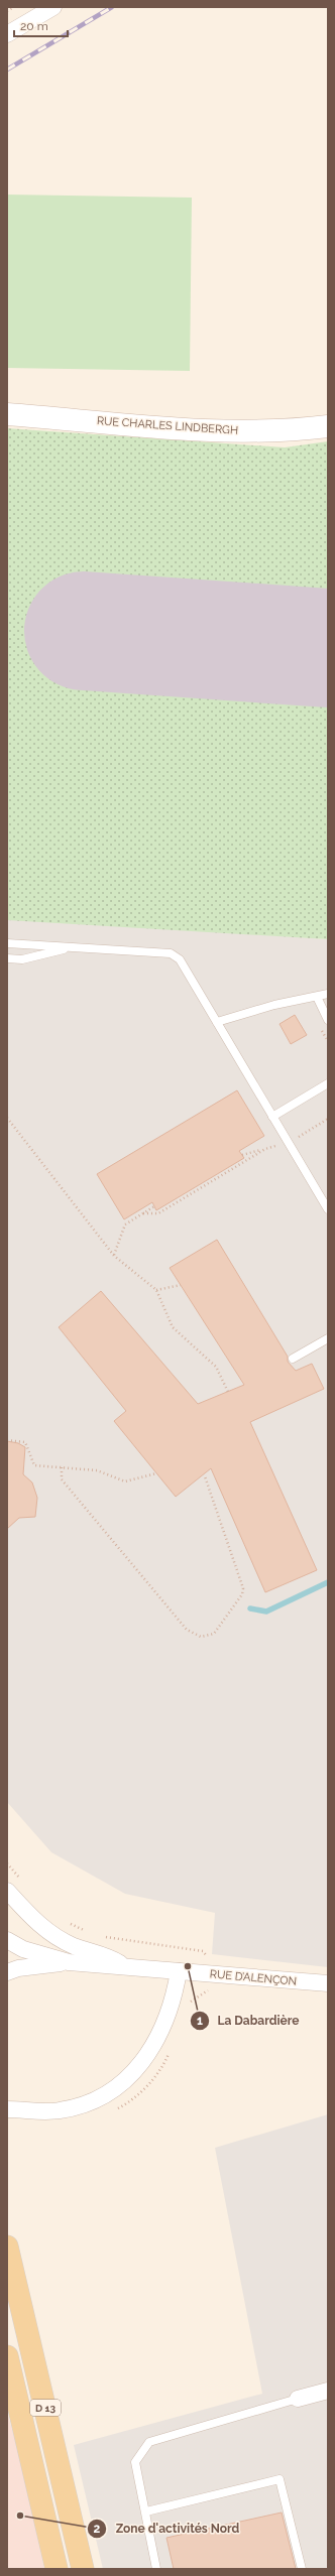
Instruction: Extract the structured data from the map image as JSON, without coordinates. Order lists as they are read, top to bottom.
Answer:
{
  "streets": {
    "main road": ["D 13"],
    "street": ["RUE CHARLES LINDBERGH", "RUE D’ALENÇON"]
  },
  "places": ["La Dabardière", "Zone d'activités Nord"],
  "scale_bar": "20 m"
}
